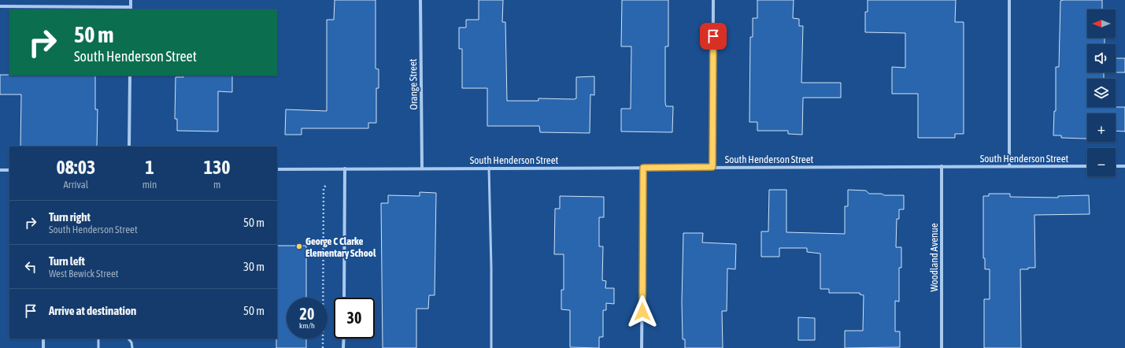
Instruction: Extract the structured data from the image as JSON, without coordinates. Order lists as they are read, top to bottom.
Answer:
{
  "streets": {
    "street": ["Orange Street", "South Henderson Street", "Woodland Avenue"]
  },
  "crossings": [
    ["Orange Street", "South Henderson Street"],
    ["South Henderson Street", "Woodland Avenue"]
  ],
  "places": ["George C Clarke Elementary School"],
  "north": "left",
  "page": {
    "map_buttons": ["+", "−"],
    "turn": ["50 m", "South Henderson Street"],
    "eta": [
      "08:03",
      "Arrival",
      "1",
      "min",
      "130",
      "m"
    ],
    "list": [
      {
        "name": "Turn right",
        "note": "South Henderson Street",
        "value": "50 m"
      },
      {
        "name": "Turn left",
        "note": "West Bewick Street",
        "value": "30 m"
      },
      {
        "name": "Arrive at destination",
        "value": "50 m"
      }
    ],
    "speed": "20 km/h",
    "limit": "30"
  }
}
